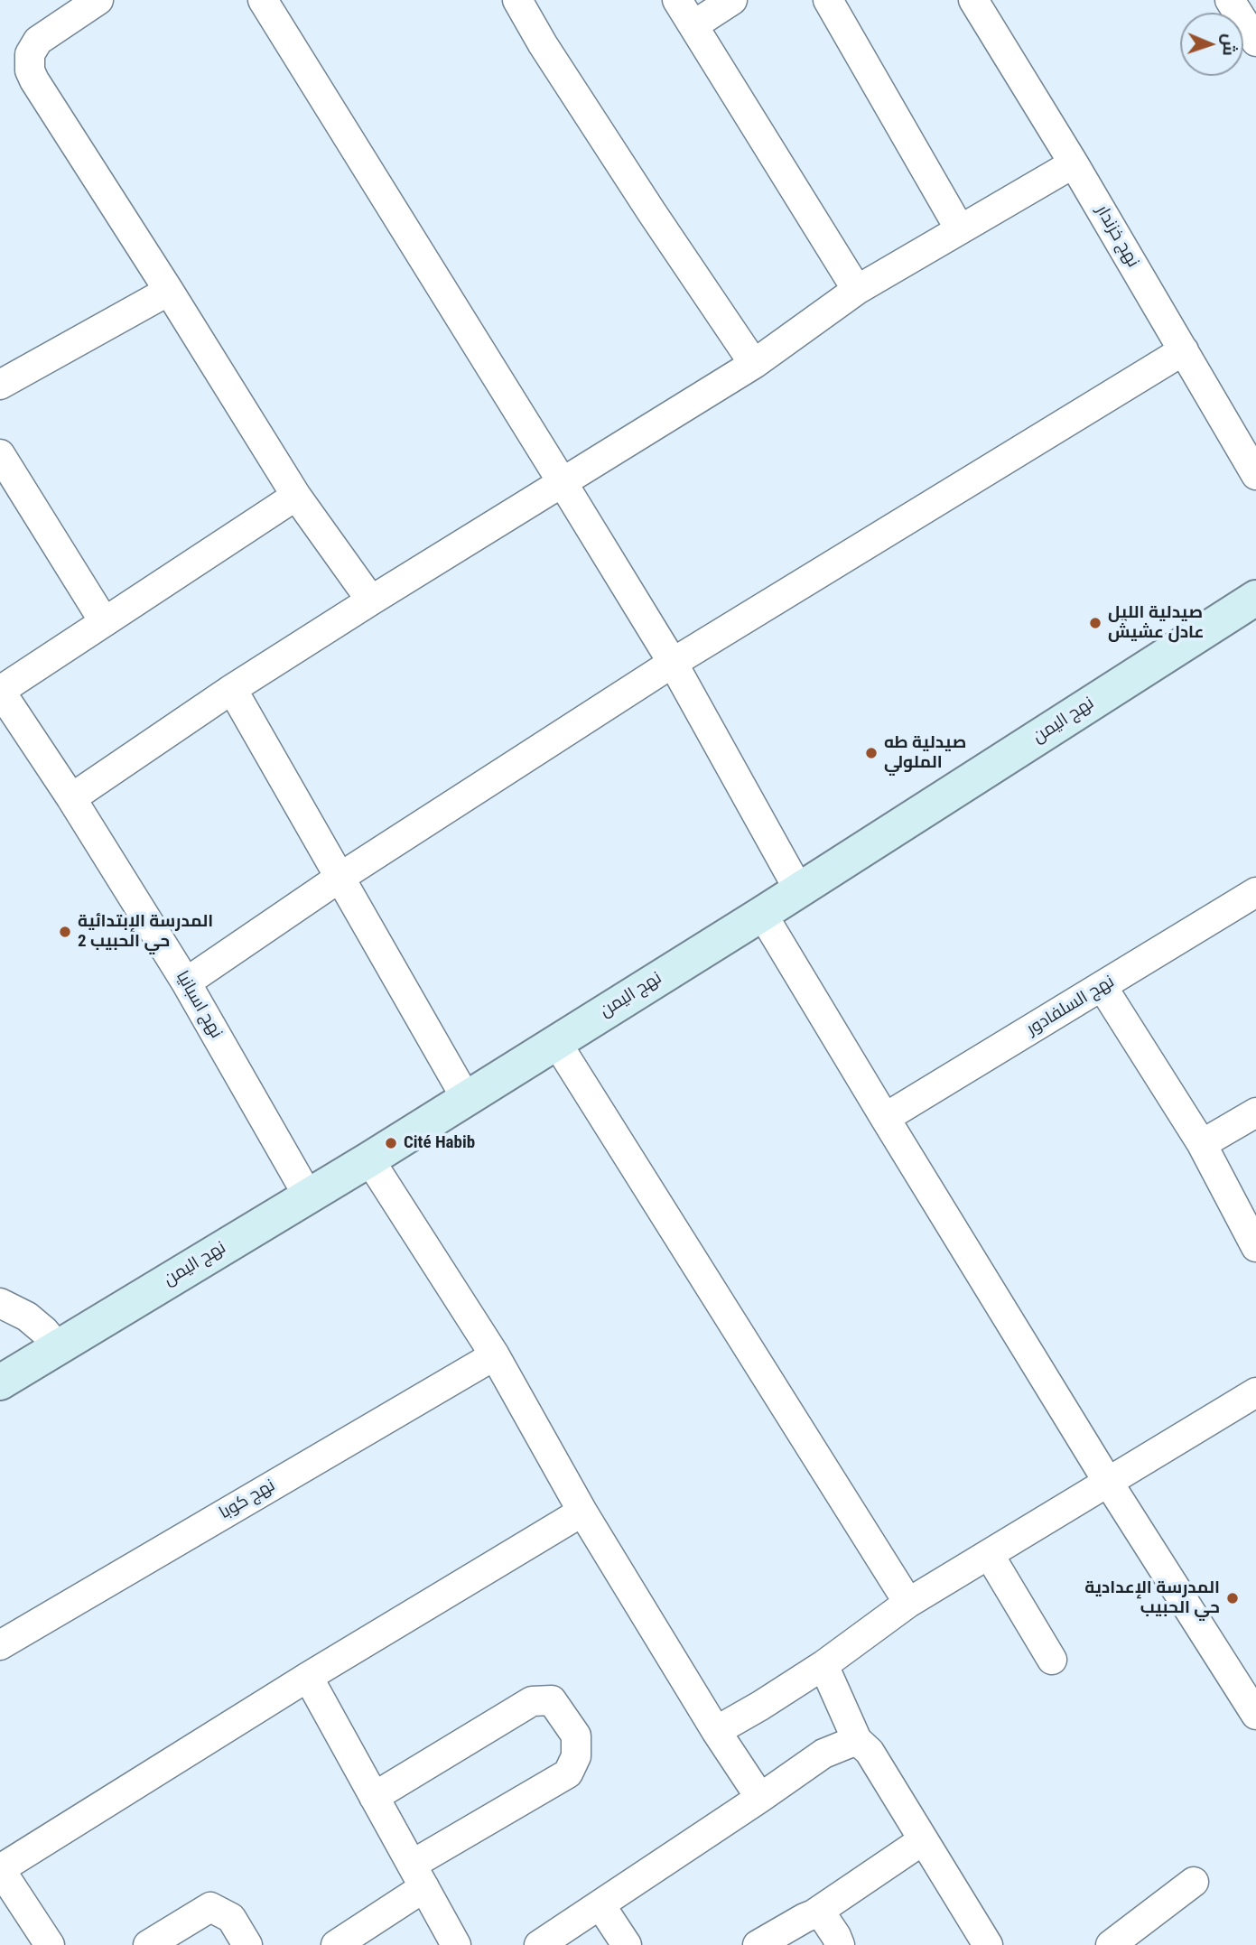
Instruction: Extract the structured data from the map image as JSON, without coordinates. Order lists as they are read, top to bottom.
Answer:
{
  "streets": {
    "main road": ["نهج اليمن"],
    "street": [
      "نهج خزندار",
      "نهج اسبانيا",
      "نهج السلفادور",
      "نهج كوبا"
    ]
  },
  "crossings": [
    ["نهج اليمن", "نهج اسبانيا"]
  ],
  "places": [
    "صيدلية الليل عادل عشيش",
    "صيدلية طه الملولي",
    "المدرسة الإبتدائية حي الحبيب 2",
    "Cité Habib",
    "المدرسة الإعدادية حي الحبيب"
  ],
  "north": "right"
}
